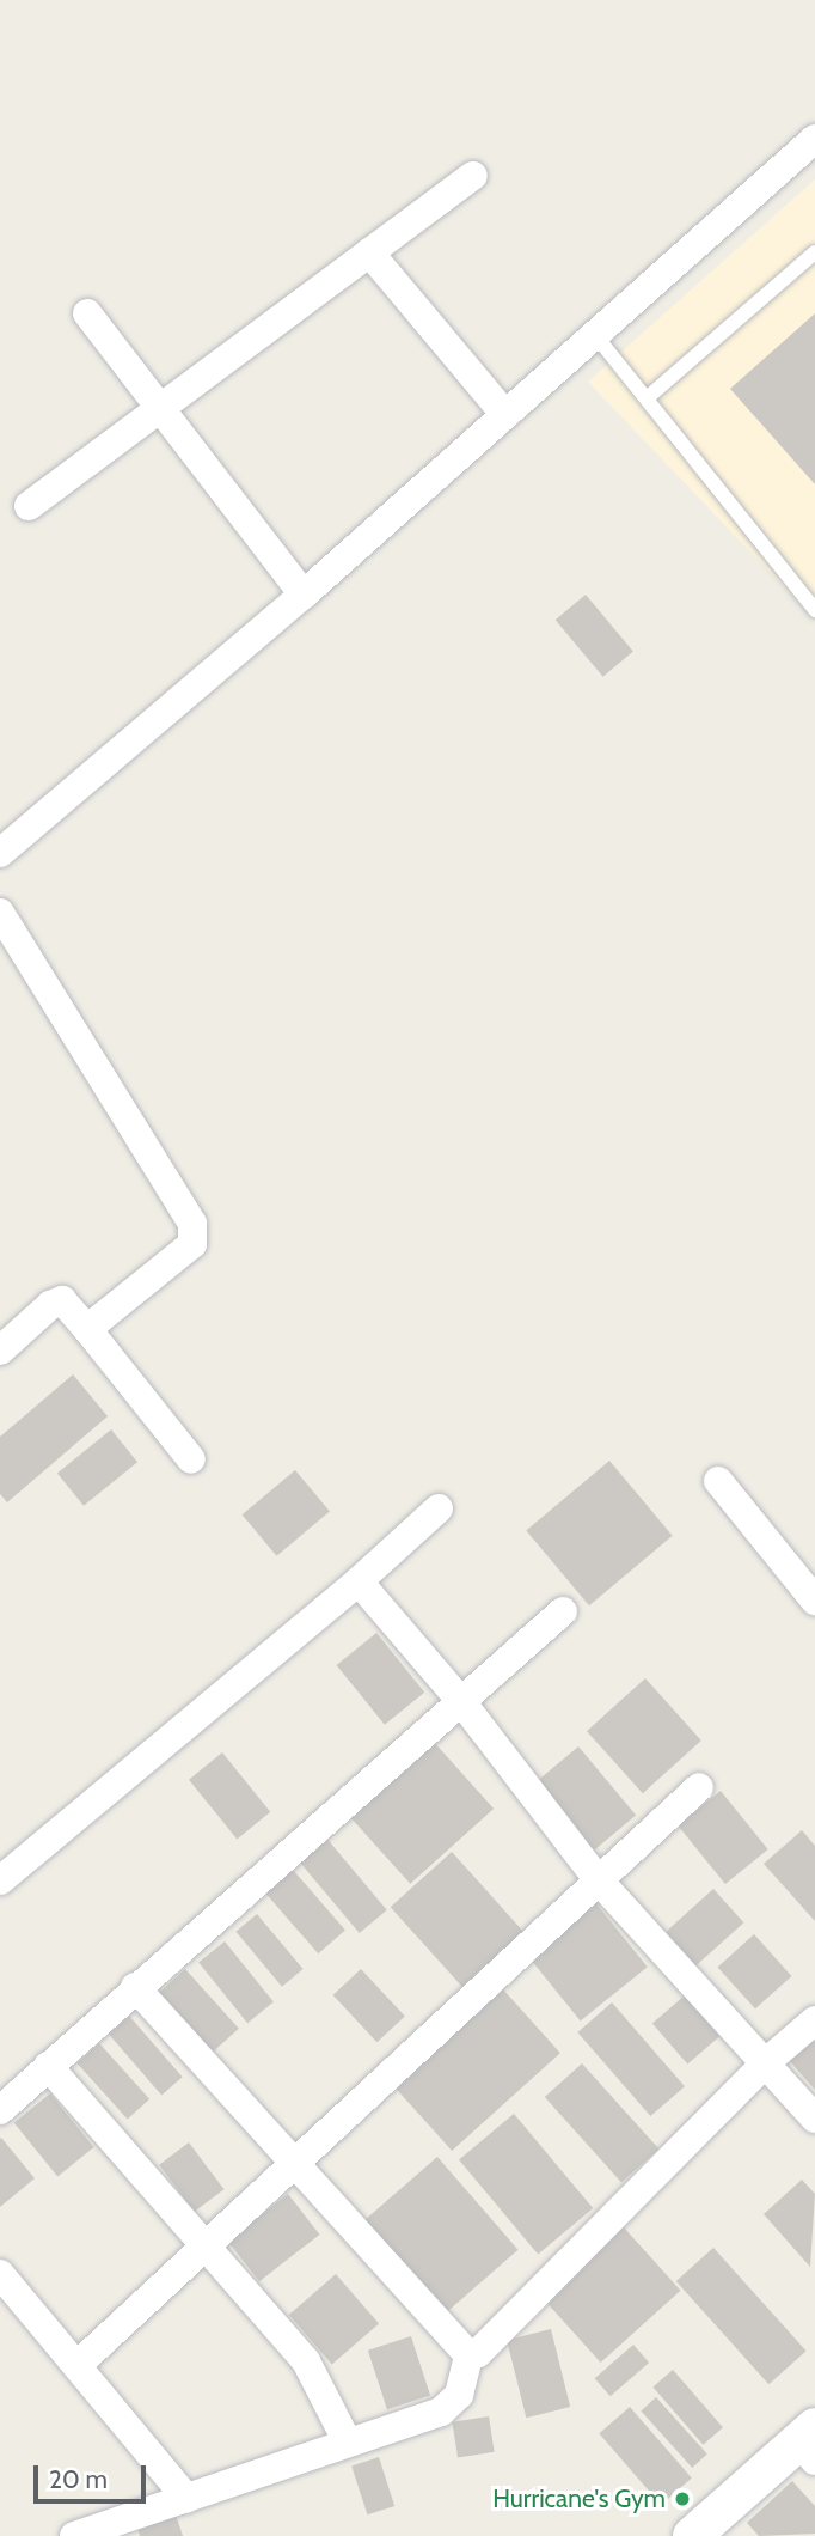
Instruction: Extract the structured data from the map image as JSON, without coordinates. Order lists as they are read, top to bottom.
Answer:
{
  "places": ["Hurricane's Gym"],
  "scale_bar": "20 m"
}
